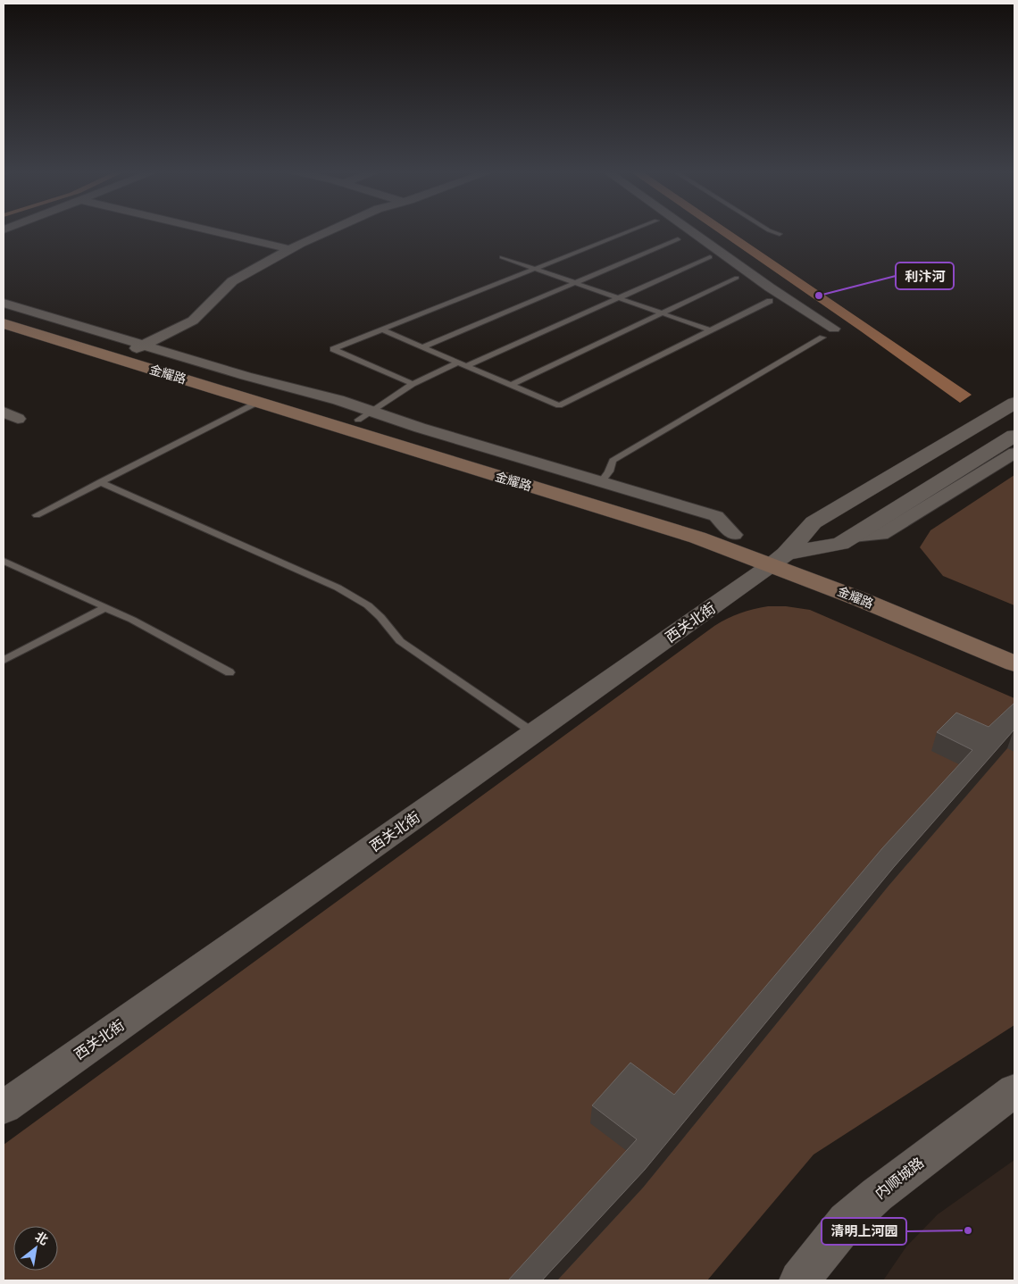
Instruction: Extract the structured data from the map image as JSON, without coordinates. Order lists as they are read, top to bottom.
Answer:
{
  "streets": {
    "main road": ["金耀路"],
    "street": ["西关北街", "内顺城路"]
  },
  "crossings": [
    ["金耀路", "西关北街"]
  ],
  "places": ["利汴河", "清明上河园"],
  "north": "top right"
}
